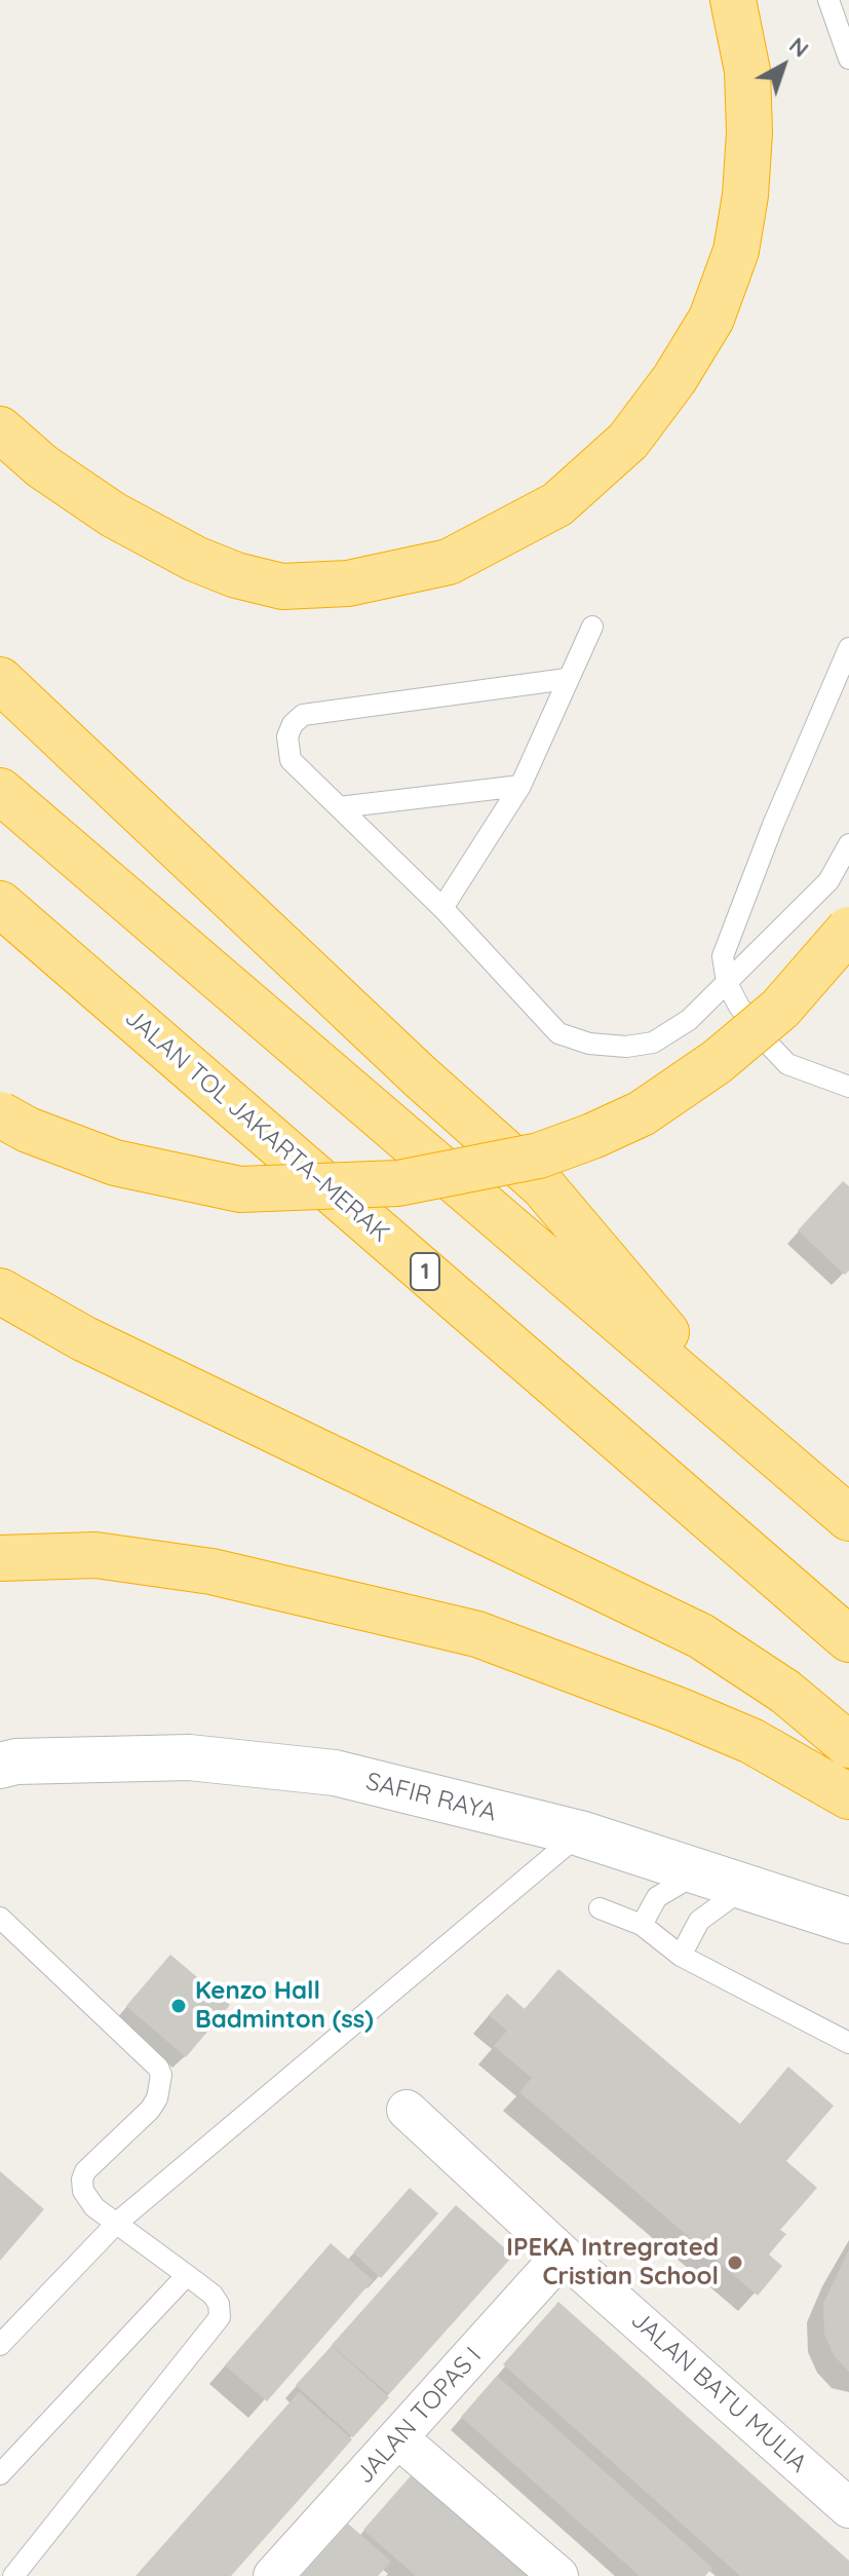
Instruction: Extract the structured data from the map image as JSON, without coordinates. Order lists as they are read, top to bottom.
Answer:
{
  "streets": {
    "highway": ["JALAN TOL JAKARTA–MERAK", "1"],
    "street": ["SAFIR RAYA", "JALAN BATU MULIA", "JALAN TOPAS I"]
  },
  "crossings": [
    ["JALAN BATU MULIA", "JALAN TOPAS I"]
  ],
  "places": ["Kenzo Hall Badminton (ss)", "IPEKA Intregrated Cristian School"],
  "north": "top right"
}
